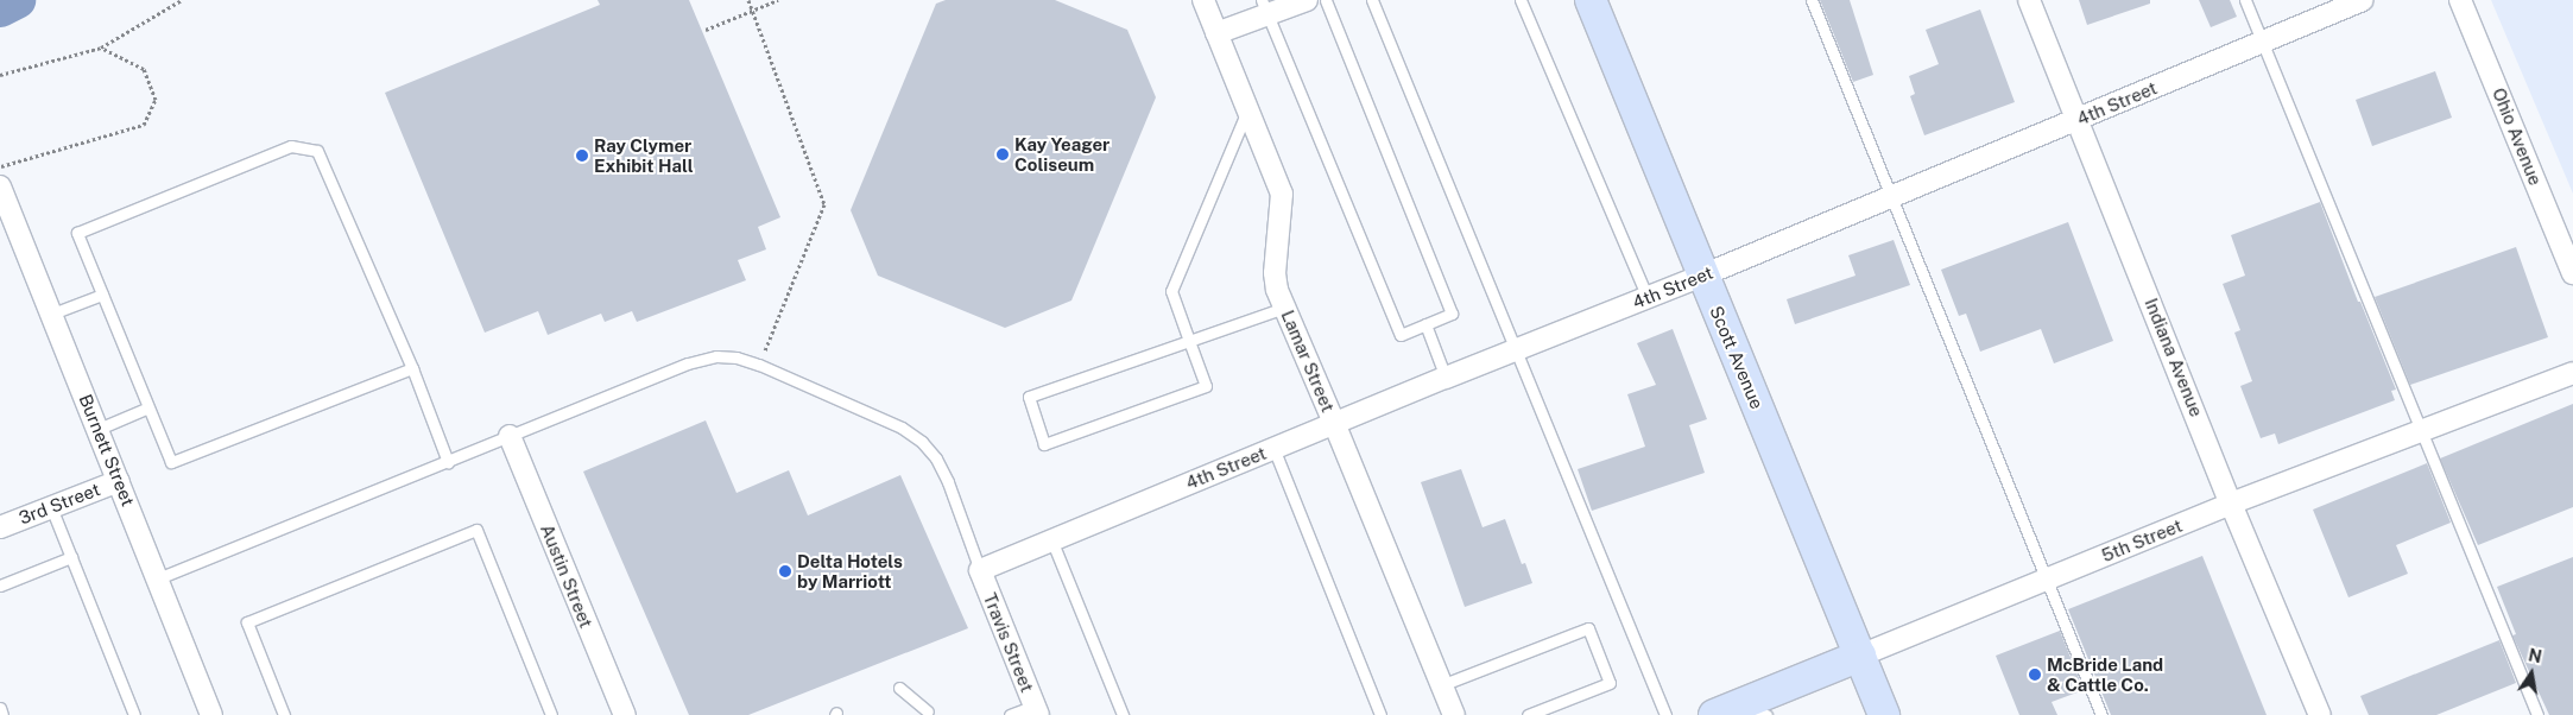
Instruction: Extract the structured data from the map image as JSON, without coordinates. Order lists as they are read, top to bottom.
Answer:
{
  "streets": {
    "main road": ["Scott Avenue", "5th Street"],
    "street": [
      "4th Street",
      "Ohio Avenue",
      "Indiana Avenue",
      "Lamar Street",
      "Burnett Street",
      "3rd Street",
      "Austin Street",
      "Travis Street"
    ]
  },
  "crossings": [
    ["4th Street", "Scott Avenue"],
    ["4th Street", "Indiana Avenue"],
    ["4th Street", "Lamar Street"],
    ["4th Street", "Travis Street"],
    ["Scott Avenue", "5th Street"],
    ["Indiana Avenue", "5th Street"],
    ["Burnett Street", "3rd Street"]
  ],
  "places": [
    "Kay Yeager Coliseum",
    "Ray Clymer Exhibit Hall",
    "Delta Hotels by Marriott",
    "McBride Land & Cattle Co."
  ],
  "north": "top"
}
